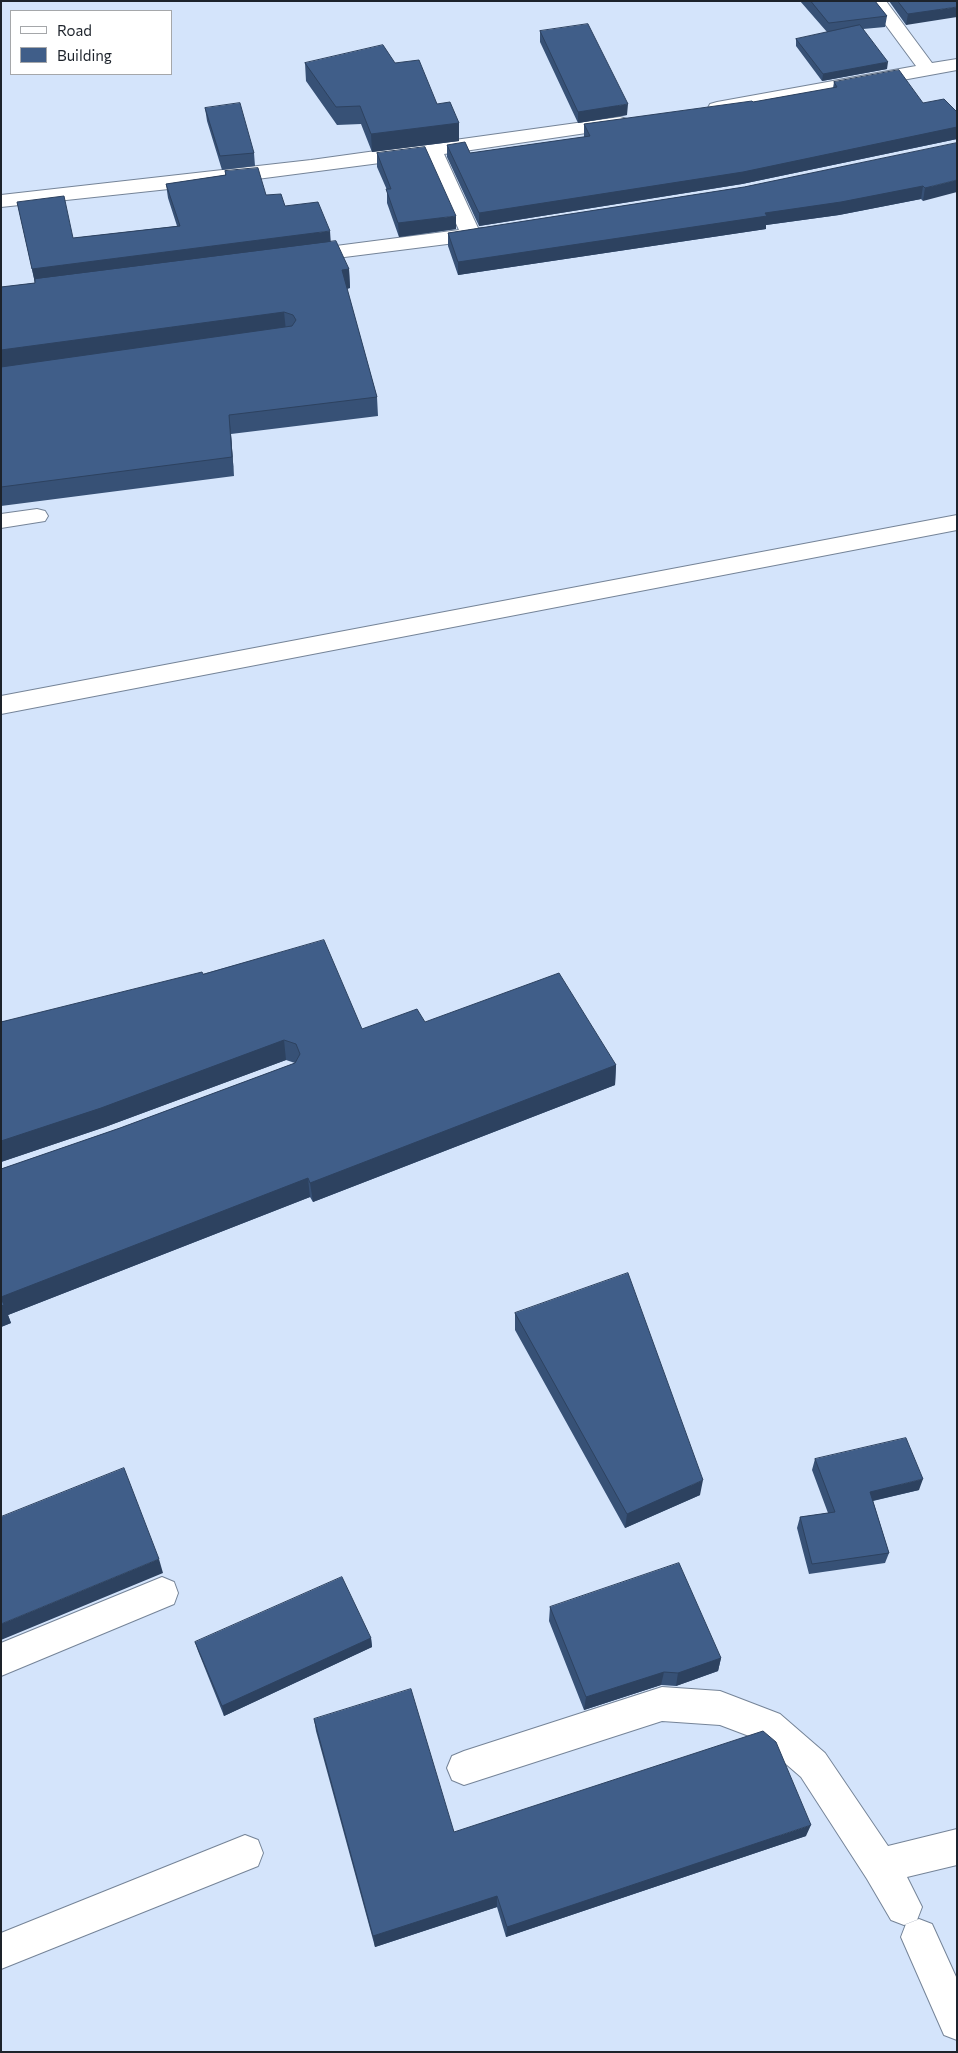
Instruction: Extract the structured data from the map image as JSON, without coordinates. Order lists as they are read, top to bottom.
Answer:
{
  "legend": ["Road", "Building"]
}
